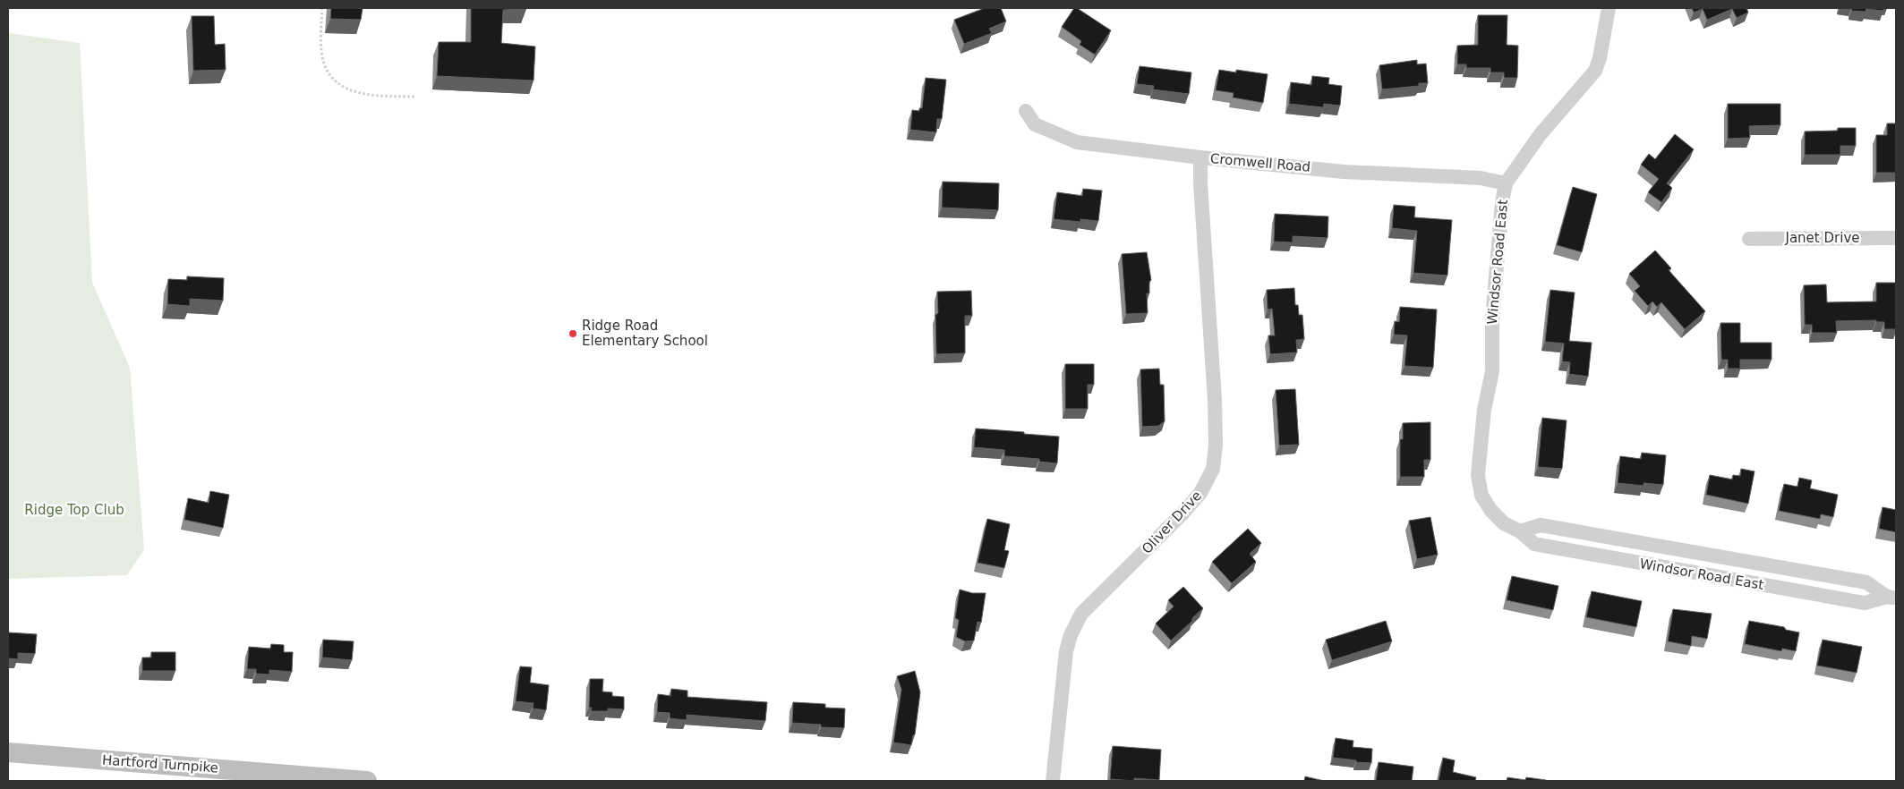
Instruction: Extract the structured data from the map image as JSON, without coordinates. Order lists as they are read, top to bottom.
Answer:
{
  "streets": {
    "main road": ["Hartford Turnpike"],
    "street": [
      "Cromwell Road",
      "Janet Drive",
      "Windsor Road East",
      "Oliver Drive"
    ]
  },
  "crossings": [
    ["Cromwell Road", "Windsor Road East"],
    ["Cromwell Road", "Oliver Drive"]
  ],
  "parks": ["Ridge Top Club"],
  "places": ["Ridge Road Elementary School"]
}
